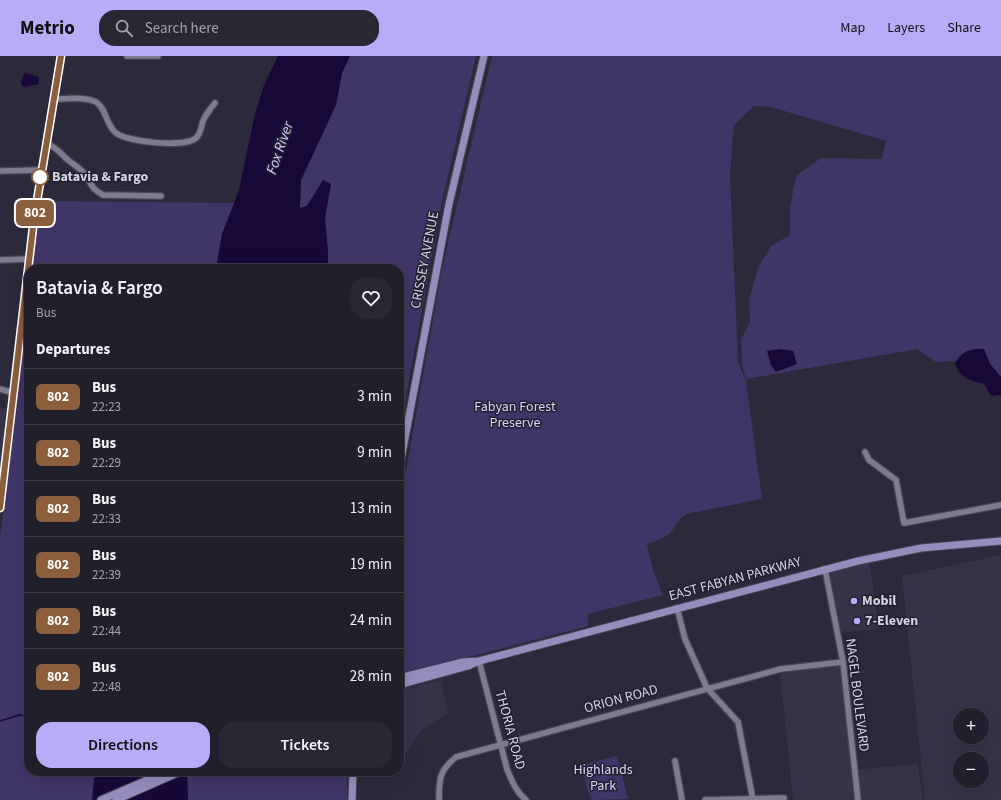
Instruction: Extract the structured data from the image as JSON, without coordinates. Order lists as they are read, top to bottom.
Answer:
{
  "streets": {
    "main road": ["CRISSEY AVENUE", "EAST FABYAN PARKWAY"],
    "street": ["NAGEL BOULEVARD", "ORION ROAD", "THORIA ROAD"]
  },
  "crossings": [
    ["EAST FABYAN PARKWAY", "NAGEL BOULEVARD"],
    ["EAST FABYAN PARKWAY", "THORIA ROAD"],
    ["NAGEL BOULEVARD", "ORION ROAD"],
    ["ORION ROAD", "THORIA ROAD"]
  ],
  "water": ["Fox River"],
  "parks": ["Fabyan Forest Preserve", "Highlands Park"],
  "places": ["Batavia & Fargo", "Mobil", "7-Eleven"],
  "lines": ["bus line 802"],
  "page": {
    "header": "Metrio",
    "search": "Search here",
    "nav": ["Map", "Layers", "Share"],
    "on_map": "802",
    "heading": [
      ["Batavia & Fargo", "Bus"],
      "Departures"
    ],
    "list": [
      {
        "mark": "802",
        "name": "Bus",
        "note": "22:23",
        "value": "3 min"
      },
      {
        "mark": "802",
        "name": "Bus",
        "note": "22:29",
        "value": "9 min"
      },
      {
        "mark": "802",
        "name": "Bus",
        "note": "22:33",
        "value": "13 min"
      },
      {
        "mark": "802",
        "name": "Bus",
        "note": "22:39",
        "value": "19 min"
      },
      {
        "mark": "802",
        "name": "Bus",
        "note": "22:44",
        "value": "24 min"
      },
      {
        "mark": "802",
        "name": "Bus",
        "note": "22:48",
        "value": "28 min"
      }
    ],
    "map_buttons": ["+", "−"],
    "buttons": ["Directions", "Tickets"]
  }
}
